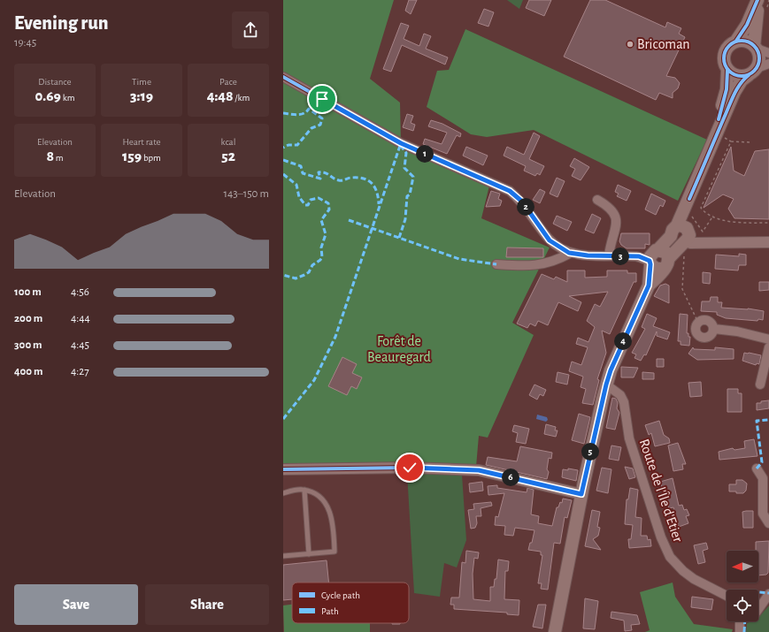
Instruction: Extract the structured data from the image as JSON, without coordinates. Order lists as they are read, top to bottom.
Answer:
{
  "streets": {
    "street": ["Route de l'Île d'Etier"]
  },
  "parks": ["Forêt de Beauregard"],
  "places": ["Bricoman"],
  "legend": ["Cycle path", "Path"],
  "north": "left",
  "page": {
    "heading": ["Evening run", "19:45"],
    "stats": [
      ["Distance", "0.69 km"],
      ["Time", "3:19"],
      ["Pace", "4:48 /km"],
      ["Elevation", "8 m"],
      ["Heart rate", "159 bpm"],
      ["kcal", "52"]
    ],
    "pins": [
      "1",
      "2",
      "3",
      "4",
      "5",
      "6"
    ],
    "chart": ["Elevation", "143–150 m"],
    "list": [
      {
        "name": "100 m",
        "note": "4:56"
      },
      {
        "name": "200 m",
        "note": "4:44"
      },
      {
        "name": "300 m",
        "note": "4:45"
      },
      {
        "name": "400 m",
        "note": "4:27"
      }
    ],
    "buttons": ["Save", "Share"]
  }
}
